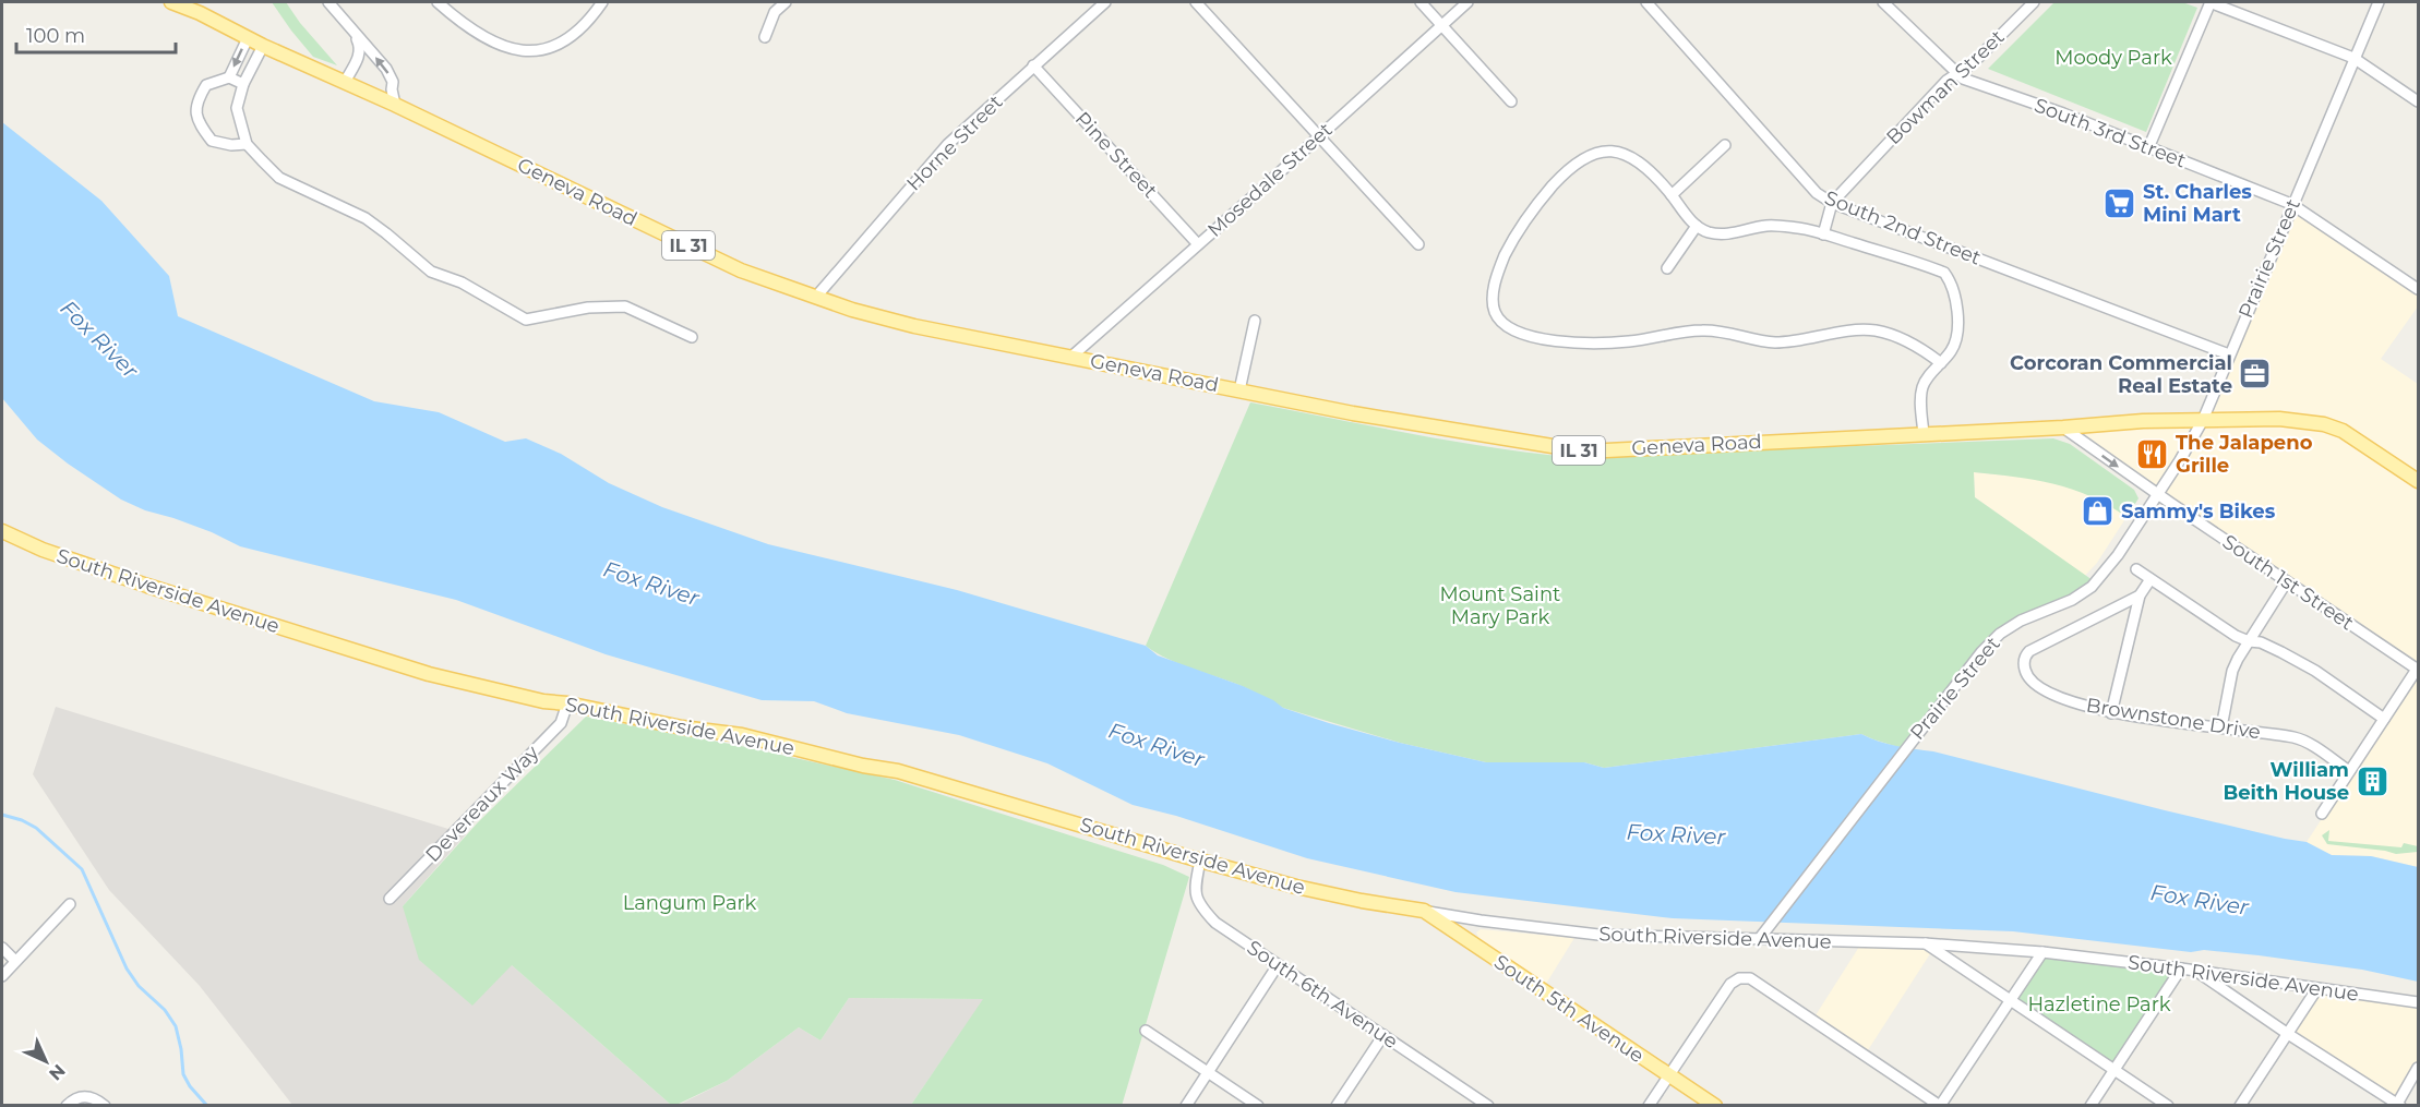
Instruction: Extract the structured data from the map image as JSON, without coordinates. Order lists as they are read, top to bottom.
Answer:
{
  "streets": {
    "main road": [
      "Geneva Road",
      "IL 31",
      "South Riverside Avenue",
      "South 5th Avenue"
    ],
    "street": [
      "Bowman Street",
      "South 3rd Street",
      "Horne Street",
      "Pine Street",
      "Mosedale Street",
      "South 2nd Street",
      "Prairie Street",
      "South 1st Street",
      "Brownstone Drive",
      "Devereaux Way",
      "South 6th Avenue"
    ]
  },
  "crossings": [
    ["Bowman Street", "South 3rd Street"],
    ["Bowman Street", "South 2nd Street"],
    ["South 3rd Street", "Prairie Street"],
    ["Horne Street", "Pine Street"],
    ["Horne Street", "Geneva Road"],
    ["Pine Street", "Mosedale Street"],
    ["Mosedale Street", "Geneva Road"],
    ["Geneva Road", "IL 31"],
    ["Geneva Road", "Prairie Street"],
    ["Geneva Road", "South 1st Street"],
    ["South 2nd Street", "Prairie Street"],
    ["IL 31", "Prairie Street"],
    ["Prairie Street", "South 1st Street"],
    ["Prairie Street", "South Riverside Avenue"],
    ["South Riverside Avenue", "Devereaux Way"],
    ["South Riverside Avenue", "South 6th Avenue"],
    ["South Riverside Avenue", "South 5th Avenue"]
  ],
  "water": ["Fox River"],
  "parks": [
    "Moody Park",
    "Mount Saint Mary Park",
    "Langum Park",
    "Hazletine Park"
  ],
  "places": {
    "supermarket": ["St. Charles Mini Mart"],
    "office": ["Corcoran Commercial Real Estate"],
    "restaurant": ["The Jalapeno Grille"],
    "shop": ["Sammy's Bikes"],
    "building": ["William Beith House"]
  },
  "scale_bar": "100 m",
  "north": "bottom right"
}
